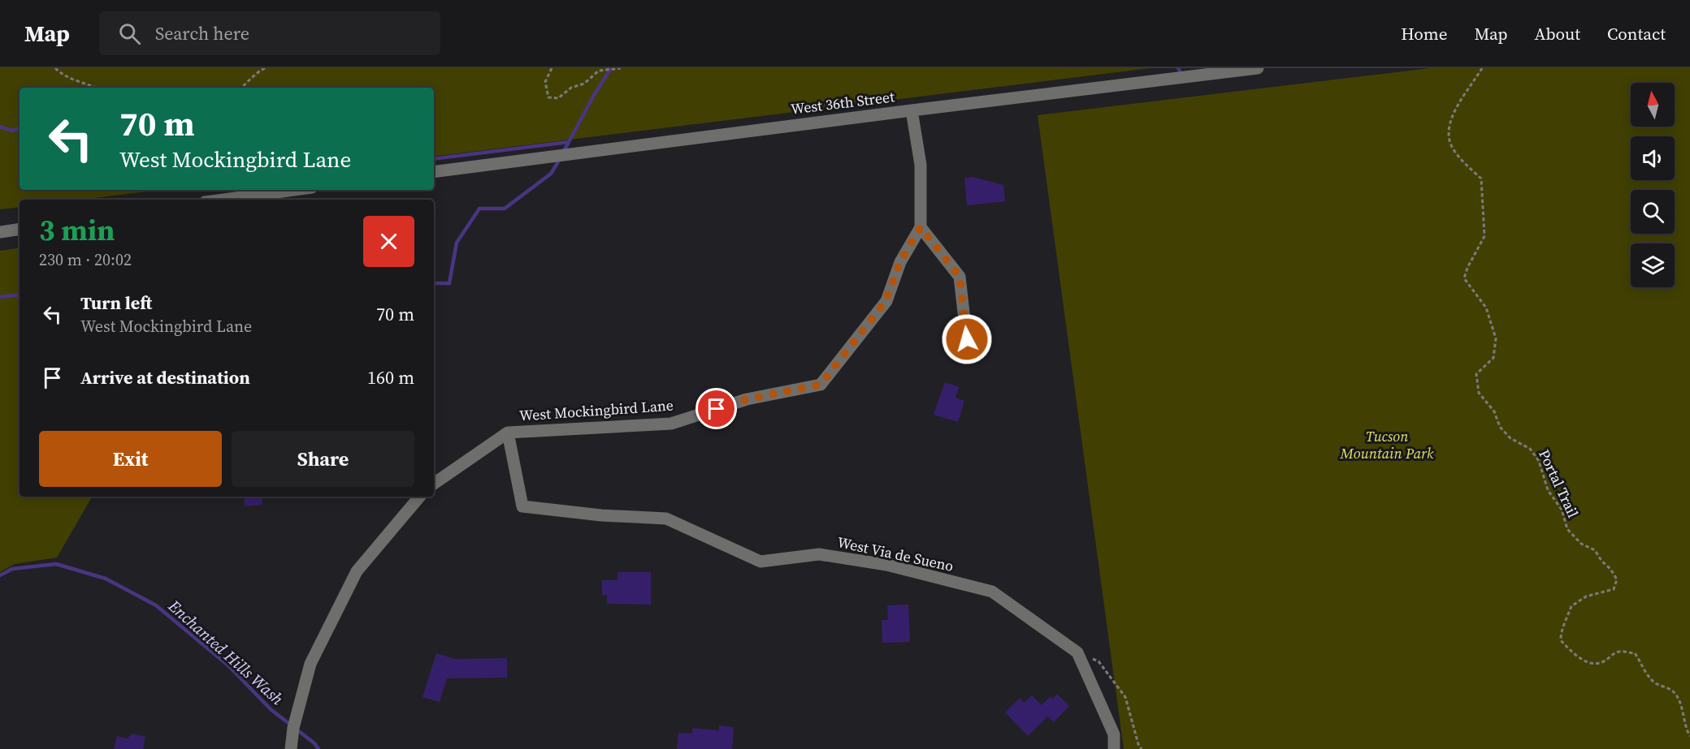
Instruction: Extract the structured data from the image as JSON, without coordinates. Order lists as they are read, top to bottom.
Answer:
{
  "streets": {
    "street": ["West 36th Street", "West Mockingbird Lane", "West Via de Sueno"],
    "path": ["Portal Trail"]
  },
  "crossings": [
    ["West Mockingbird Lane", "West Via de Sueno"]
  ],
  "water": ["Enchanted Hills Wash"],
  "parks": ["Tucson Mountain Park"],
  "north": "top",
  "page": {
    "header": "Map",
    "search": "Search here",
    "nav": [
      "Home",
      "Map",
      "About",
      "Contact"
    ],
    "turn": ["70 m", "West Mockingbird Lane"],
    "heading": ["3 min", "230 m · 20:02"],
    "list": [
      {
        "name": "Turn left",
        "note": "West Mockingbird Lane",
        "value": "70 m"
      },
      {
        "name": "Arrive at destination",
        "value": "160 m"
      }
    ],
    "buttons": ["Exit", "Share"]
  }
}
